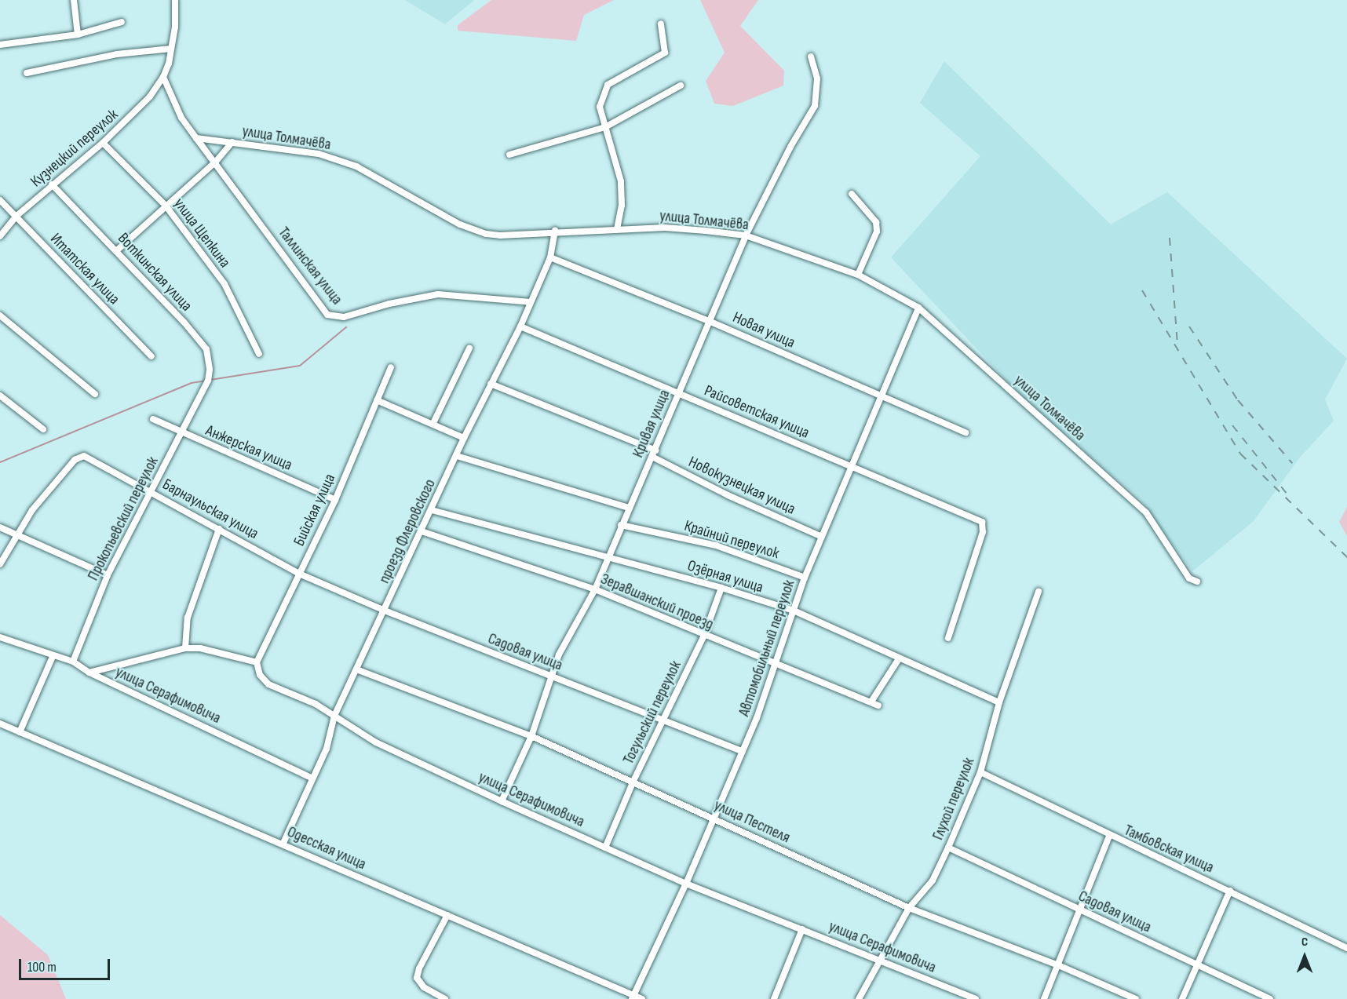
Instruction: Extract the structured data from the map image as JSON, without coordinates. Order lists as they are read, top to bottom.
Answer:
{
  "streets": {
    "street": [
      "улица Толмачёва",
      "Кузнецкий переулок",
      "улица Щепкина",
      "Таллинская улица",
      "Итатская улица",
      "Воткинская улица",
      "Новая улица",
      "Райсоветская улица",
      "Кривая улица",
      "Анжерская улица",
      "Новокузнецкая улица",
      "Барнаульская улица",
      "Бийская улица",
      "Прокопьевский переулок",
      "проезд Флеровского",
      "Крайний переулок",
      "Озёрная улица",
      "Зеравшанский проезд",
      "Автомобильный переулок",
      "Садовая улица",
      "улица Серафимовича",
      "Тогульский переулок",
      "Глухой переулок",
      "улица Пестеля",
      "Одесская улица",
      "Тамбовская улица"
    ]
  },
  "crossings": [
    ["улица Толмачёва", "Таллинская улица"],
    ["улица Толмачёва", "Кривая улица"],
    ["улица Толмачёва", "проезд Флеровского"],
    ["улица Толмачёва", "Автомобильный переулок"],
    ["Кузнецкий переулок", "улица Щепкина"],
    ["Кузнецкий переулок", "Итатская улица"],
    ["Кузнецкий переулок", "Воткинская улица"],
    ["Таллинская улица", "проезд Флеровского"],
    ["Воткинская улица", "Прокопьевский переулок"],
    ["Новая улица", "Кривая улица"],
    ["Новая улица", "проезд Флеровского"],
    ["Новая улица", "Автомобильный переулок"],
    ["Райсоветская улица", "Кривая улица"],
    ["Райсоветская улица", "проезд Флеровского"],
    ["Райсоветская улица", "Автомобильный переулок"],
    ["Кривая улица", "Новокузнецкая улица"],
    ["Кривая улица", "Крайний переулок"],
    ["Кривая улица", "Озёрная улица"],
    ["Кривая улица", "Зеравшанский проезд"],
    ["Кривая улица", "Садовая улица"],
    ["Кривая улица", "улица Серафимовича"],
    ["Кривая улица", "улица Пестеля"],
    ["Анжерская улица", "Бийская улица"],
    ["Анжерская улица", "Прокопьевский переулок"],
    ["Новокузнецкая улица", "проезд Флеровского"],
    ["Новокузнецкая улица", "Автомобильный переулок"],
    ["Барнаульская улица", "Бийская улица"],
    ["Барнаульская улица", "Прокопьевский переулок"],
    ["Барнаульская улица", "Садовая улица"],
    ["Бийская улица", "Садовая улица"],
    ["Бийская улица", "улица Серафимовича"],
    ["Прокопьевский переулок", "улица Серафимовича"],
    ["проезд Флеровского", "Озёрная улица"],
    ["проезд Флеровского", "Зеравшанский проезд"],
    ["проезд Флеровского", "Садовая улица"],
    ["проезд Флеровского", "улица Серафимовича"],
    ["проезд Флеровского", "улица Пестеля"],
    ["проезд Флеровского", "Одесская улица"],
    ["Крайний переулок", "Автомобильный переулок"],
    ["Озёрная улица", "Автомобильный переулок"],
    ["Озёрная улица", "Тогульский переулок"],
    ["Озёрная улица", "Глухой переулок"],
    ["Зеравшанский проезд", "Автомобильный переулок"],
    ["Зеравшанский проезд", "Тогульский переулок"],
    ["Автомобильный переулок", "Садовая улица"],
    ["Автомобильный переулок", "улица Серафимовича"],
    ["Автомобильный переулок", "улица Пестеля"],
    ["Автомобильный переулок", "Одесская улица"],
    ["Садовая улица", "Тогульский переулок"],
    ["Садовая улица", "Глухой переулок"],
    ["улица Серафимовича", "Тогульский переулок"],
    ["улица Серафимовича", "Глухой переулок"],
    ["Тогульский переулок", "улица Пестеля"],
    ["Глухой переулок", "улица Пестеля"],
    ["Глухой переулок", "Тамбовская улица"]
  ],
  "scale_bar": "100 m",
  "north": "top"
}
